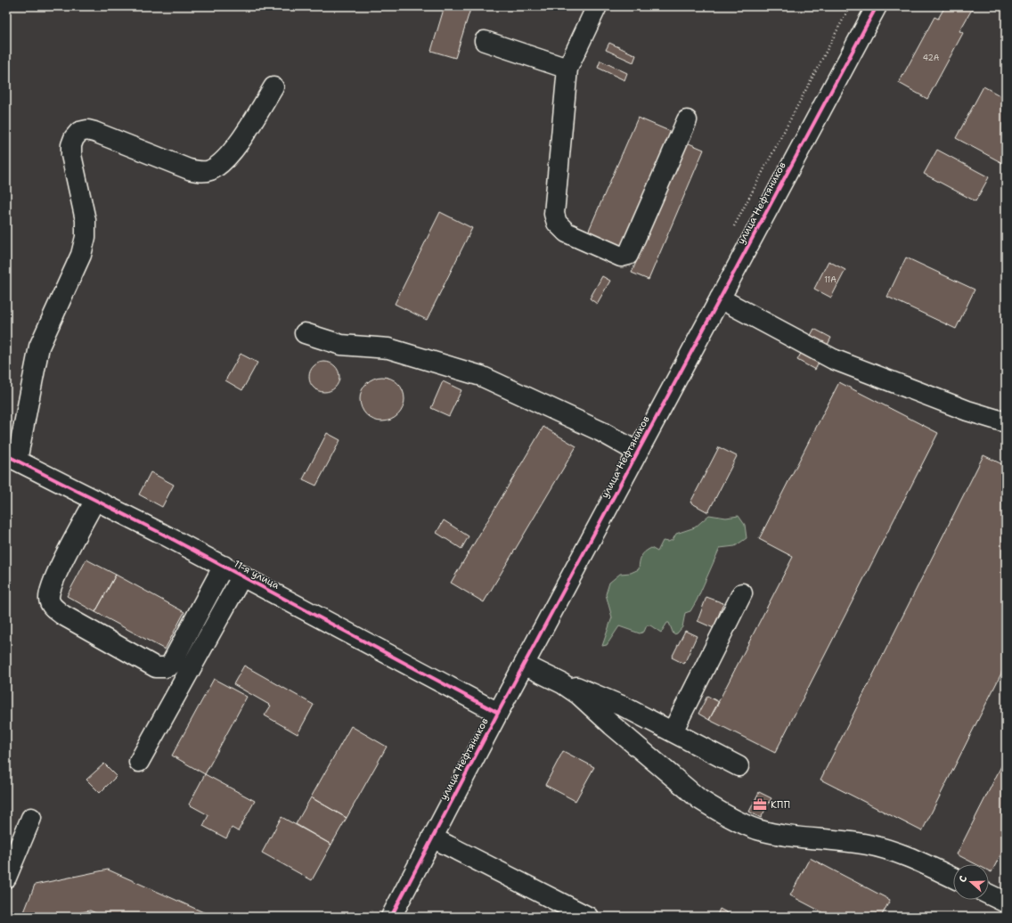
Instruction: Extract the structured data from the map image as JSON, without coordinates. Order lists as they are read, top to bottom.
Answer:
{
  "streets": {
    "street": ["улица Нефтяников", "11-я улица"]
  },
  "crossings": [
    ["улица Нефтяников", "11-я улица"]
  ],
  "places": {
    "office": ["КПП"]
  },
  "house_numbers": ["42А", "11А"],
  "north": "left"
}
